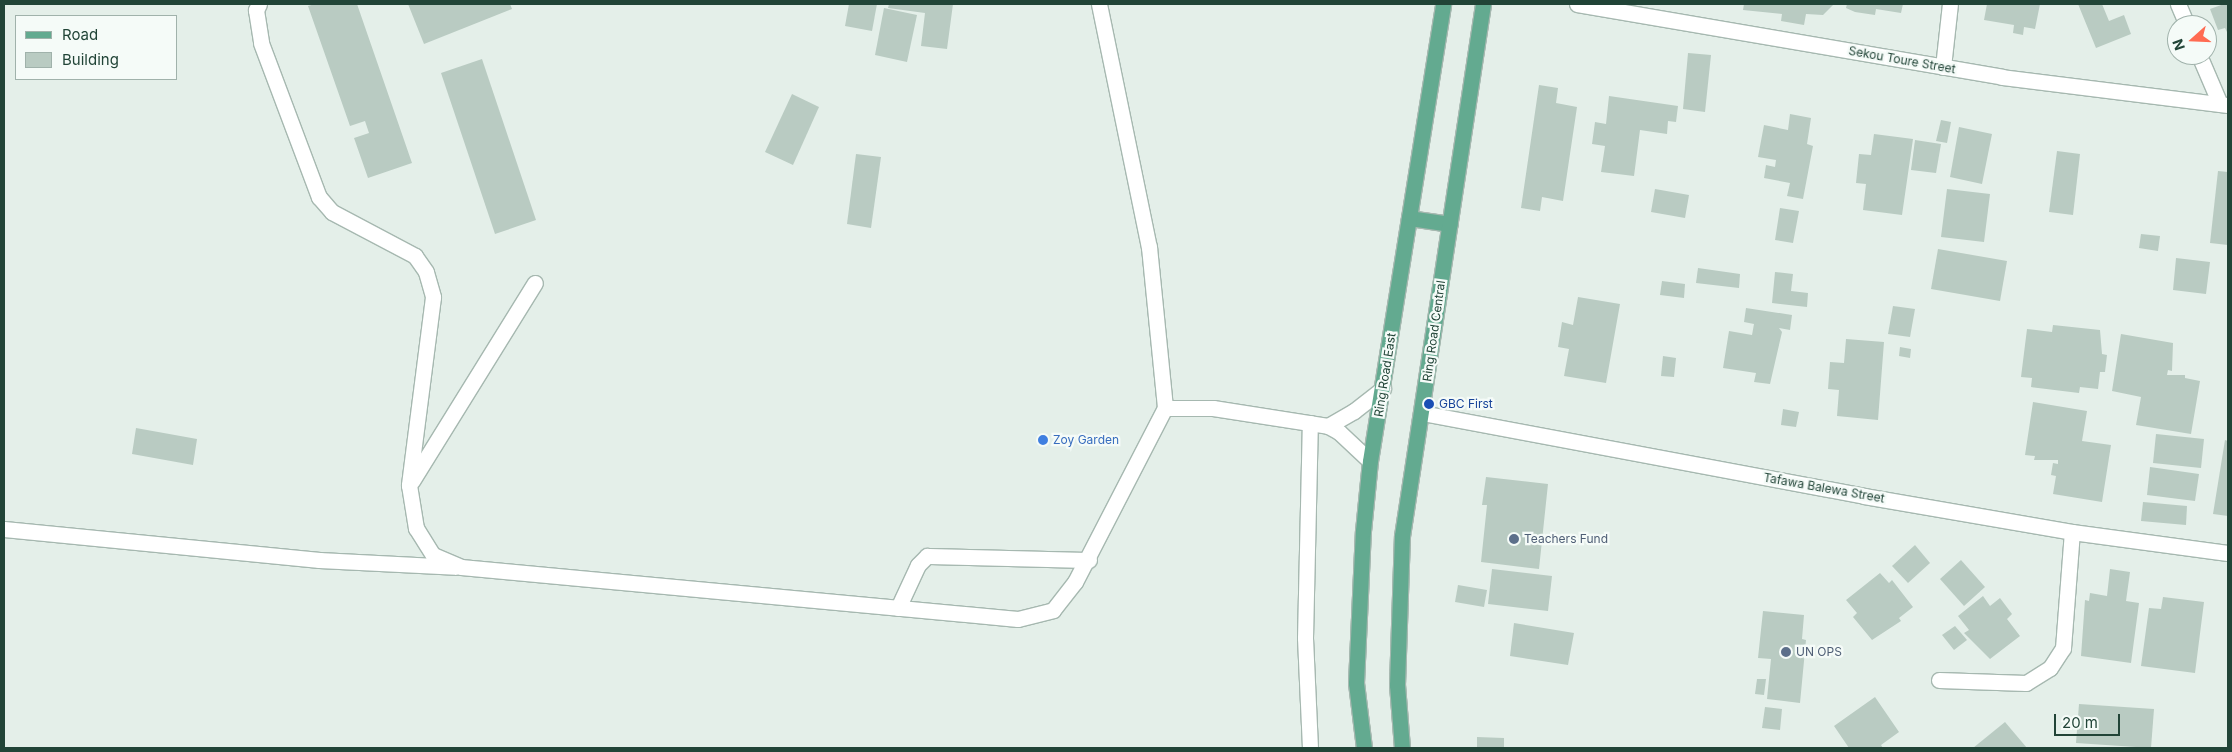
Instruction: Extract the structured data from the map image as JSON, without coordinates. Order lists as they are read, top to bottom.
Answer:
{
  "streets": {
    "main road": ["Ring Road Central", "Ring Road East"],
    "street": ["Sekou Toure Street", "Tafawa Balewa Street"]
  },
  "crossings": [
    ["Ring Road Central", "Tafawa Balewa Street"]
  ],
  "places": [
    "GBC First",
    "Zoy Garden",
    "Teachers Fund",
    "UN OPS"
  ],
  "legend": ["Road", "Building"],
  "scale_bar": "20 m",
  "north": "left"
}
